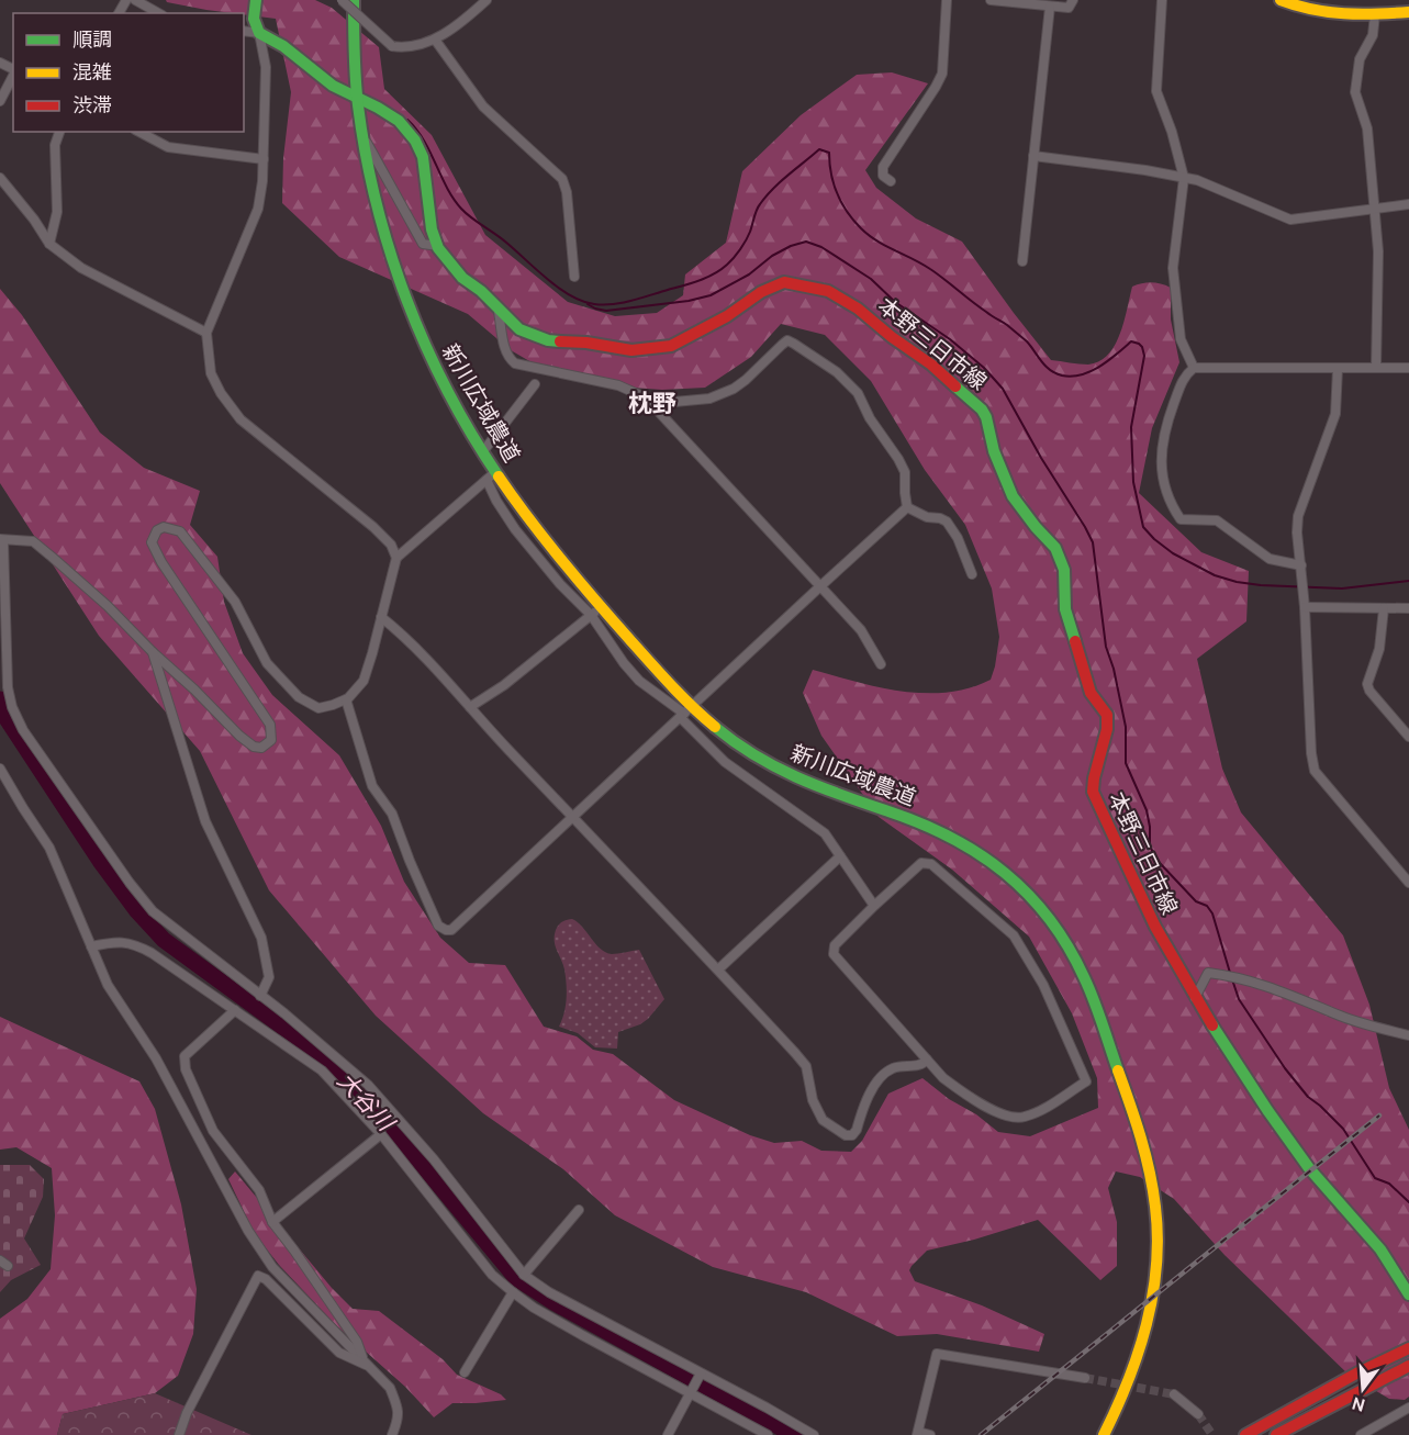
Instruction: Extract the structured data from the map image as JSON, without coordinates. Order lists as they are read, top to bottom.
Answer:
{
  "streets": {
    "main road": ["本野三日市線", "新川広域農道"]
  },
  "crossings": [
    ["本野三日市線", "新川広域農道"]
  ],
  "districts": ["枕野"],
  "water": ["大谷川"],
  "legend": ["順調", "混雑", "渋滞"],
  "north": "bottom"
}
